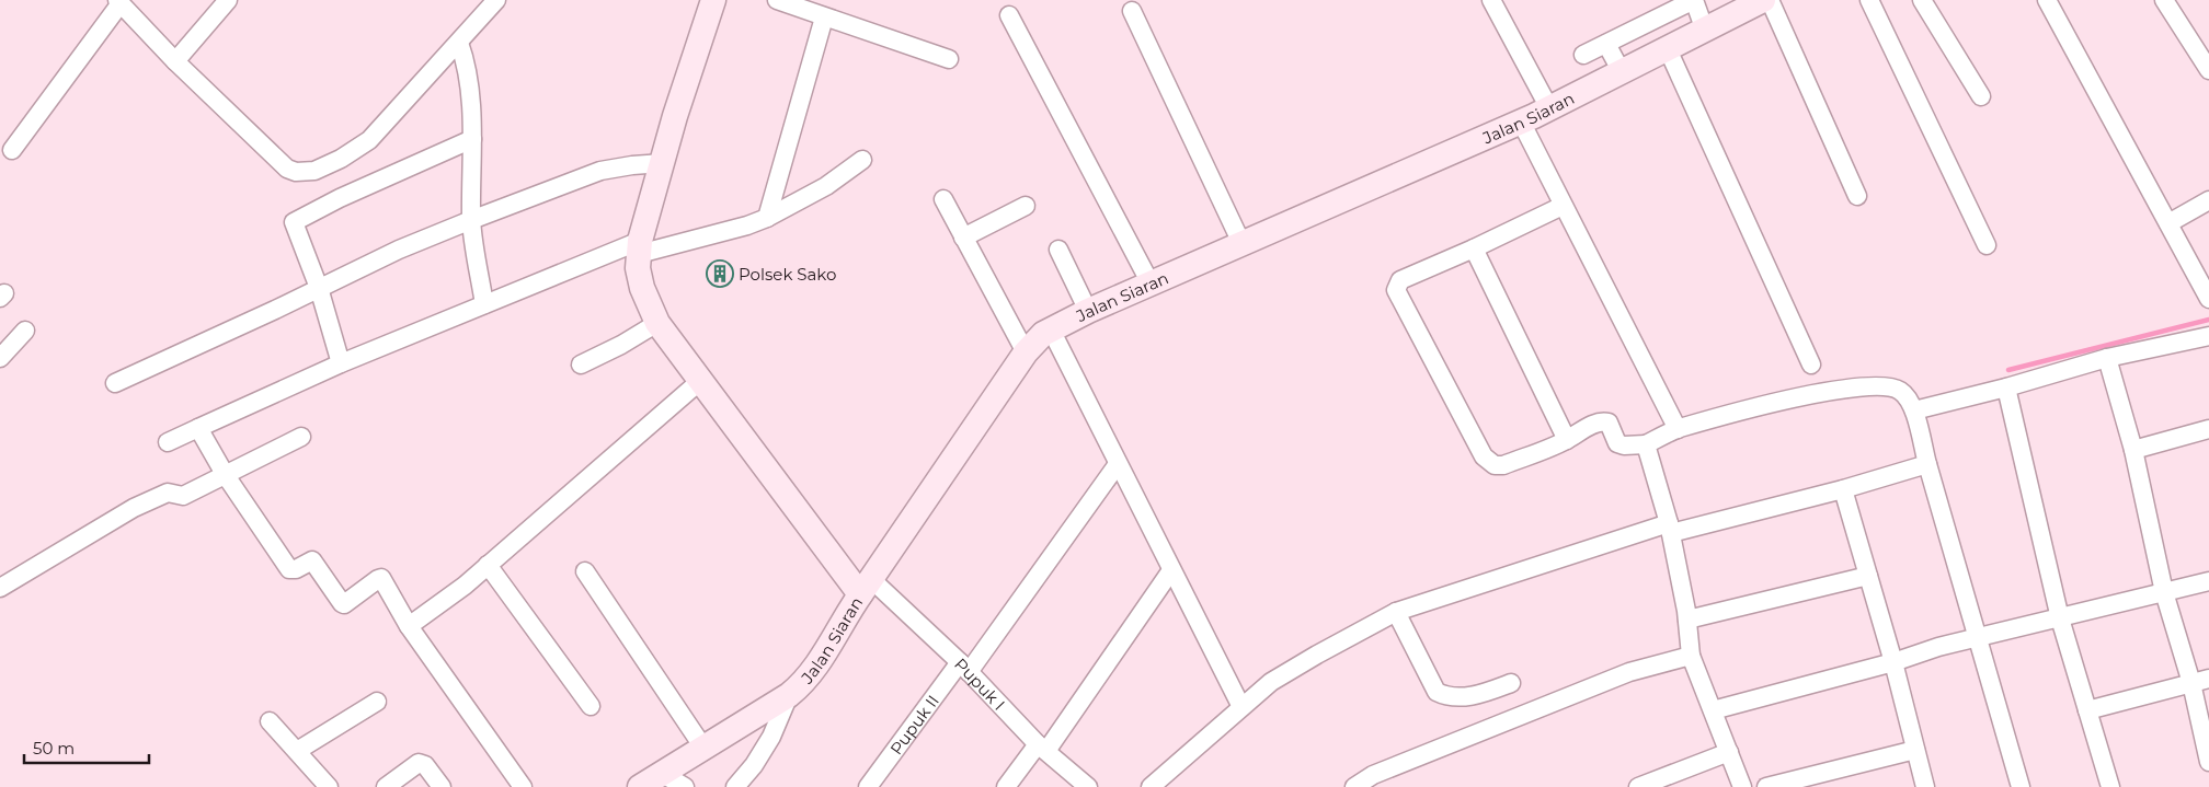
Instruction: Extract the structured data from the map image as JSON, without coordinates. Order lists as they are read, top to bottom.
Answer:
{
  "streets": {
    "street": ["Jalan Siaran", "Pupuk I", "Pupuk II"]
  },
  "crossings": [
    ["Jalan Siaran", "Pupuk I"],
    ["Pupuk I", "Pupuk II"]
  ],
  "places": {
    "building": ["Polsek Sako"]
  },
  "scale_bar": "50 m"
}
